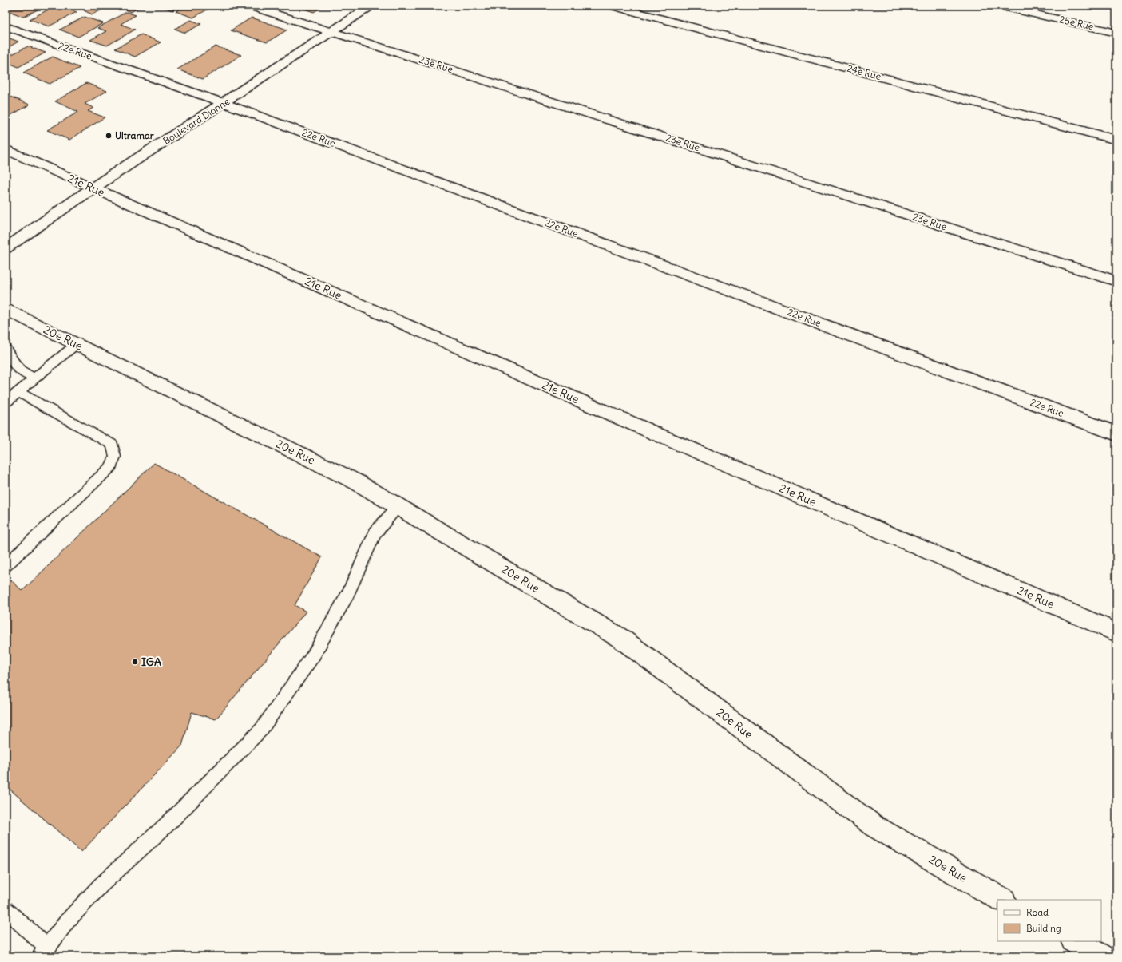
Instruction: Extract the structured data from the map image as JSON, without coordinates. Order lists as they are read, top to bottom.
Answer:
{
  "streets": {
    "street": [
      "25e Rue",
      "22e Rue",
      "23e Rue",
      "24e Rue",
      "Boulevard Dionne",
      "21e Rue",
      "20e Rue"
    ]
  },
  "crossings": [
    ["22e Rue", "Boulevard Dionne"],
    ["23e Rue", "Boulevard Dionne"],
    ["Boulevard Dionne", "21e Rue"]
  ],
  "places": ["Ultramar", "IGA"],
  "legend": ["Road", "Building"]
}
